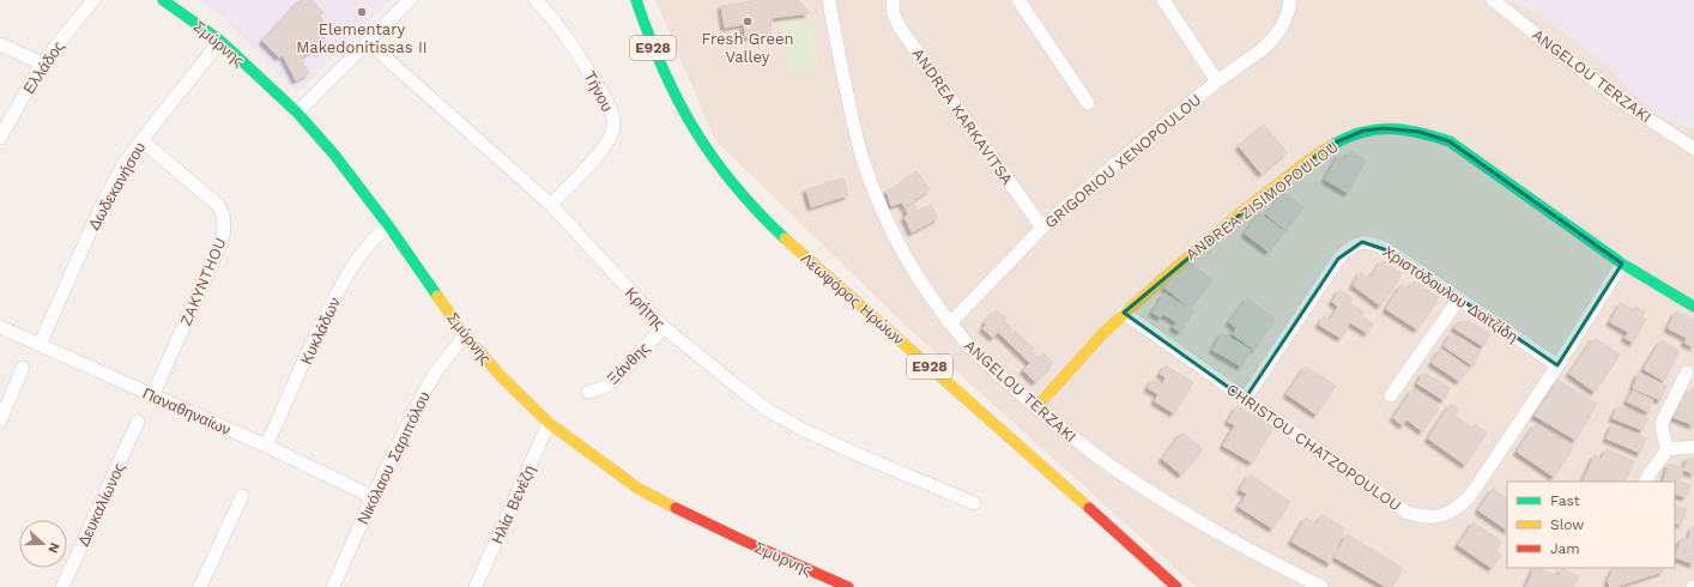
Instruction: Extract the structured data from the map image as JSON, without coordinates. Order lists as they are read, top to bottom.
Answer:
{
  "streets": {
    "street": [
      "Σμύρνης",
      "E928",
      "Ελλάδος",
      "ANGELOU TERZAKI",
      "Τήνου",
      "ANDREA KARKAVITSA",
      "GRIGORIOU XENOPOULOU",
      "Δωδεκανήσου",
      "ANDREA ZISIMOPOULOU",
      "ZAKYNTHOU",
      "Χριστόδουλου Δοϊτζίδη",
      "Λεωφόρος Ηρώων",
      "Κρήτης",
      "Κυκλάδων",
      "Ξάνθης",
      "Παναθηναίων",
      "CHRISTOU CHATZOPOULOU",
      "Νικόλαου Σαριπόλου",
      "Δευκαλίωνος",
      "Ηλία Βενέζη"
    ]
  },
  "crossings": [
    ["Σμύρνης", "Δωδεκανήσου"],
    ["Σμύρνης", "Κυκλάδων"],
    ["Σμύρνης", "Νικόλαου Σαριπόλου"],
    ["Σμύρνης", "Ηλία Βενέζη"],
    ["ANGELOU TERZAKI", "GRIGORIOU XENOPOULOU"],
    ["ANGELOU TERZAKI", "ANDREA ZISIMOPOULOU"],
    ["Τήνου", "Κρήτης"],
    ["ANDREA KARKAVITSA", "GRIGORIOU XENOPOULOU"],
    ["Δωδεκανήσου", "ZAKYNTHOU"],
    ["Δωδεκανήσου", "Παναθηναίων"],
    ["ANDREA ZISIMOPOULOU", "CHRISTOU CHATZOPOULOU"],
    ["ZAKYNTHOU", "Παναθηναίων"],
    ["Χριστόδουλου Δοϊτζίδη", "CHRISTOU CHATZOPOULOU"],
    ["Κρήτης", "Ξάνθης"],
    ["Κυκλάδων", "Παναθηναίων"],
    ["Παναθηναίων", "Νικόλαου Σαριπόλου"]
  ],
  "places": ["Elementary Makedonitissas II", "Fresh Green Valley"],
  "legend": ["Fast", "Slow", "Jam"],
  "north": "right"
}
